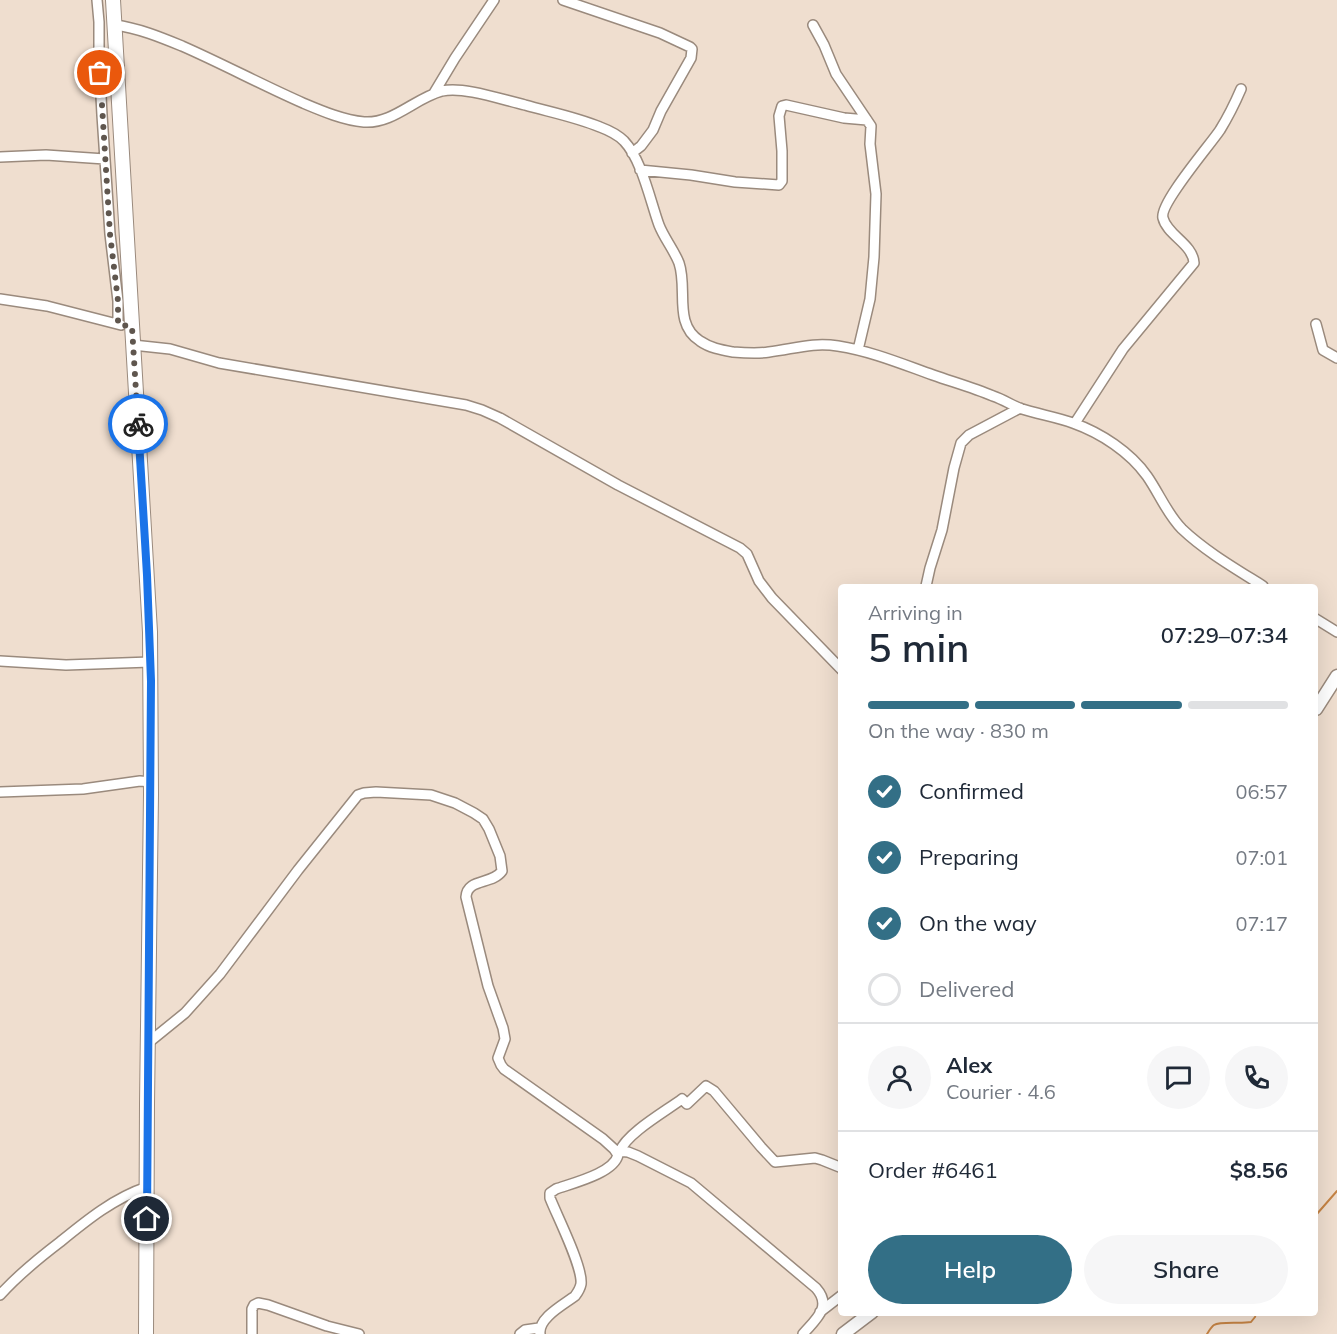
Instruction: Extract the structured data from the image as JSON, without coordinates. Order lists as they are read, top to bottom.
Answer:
{
  "page": {
    "heading": ["5 min", "Arriving in", "07:29–07:34"],
    "panel": [
      "Alex",
      "Courier · 4.6",
      "Order #6461",
      "$8.56"
    ],
    "bar": "On the way · 830 m",
    "list": [
      ["Confirmed", "06:57"],
      ["Preparing", "07:01"],
      ["On the way", "07:17"],
      "Delivered"
    ],
    "buttons": ["Help", "Share"]
  }
}
